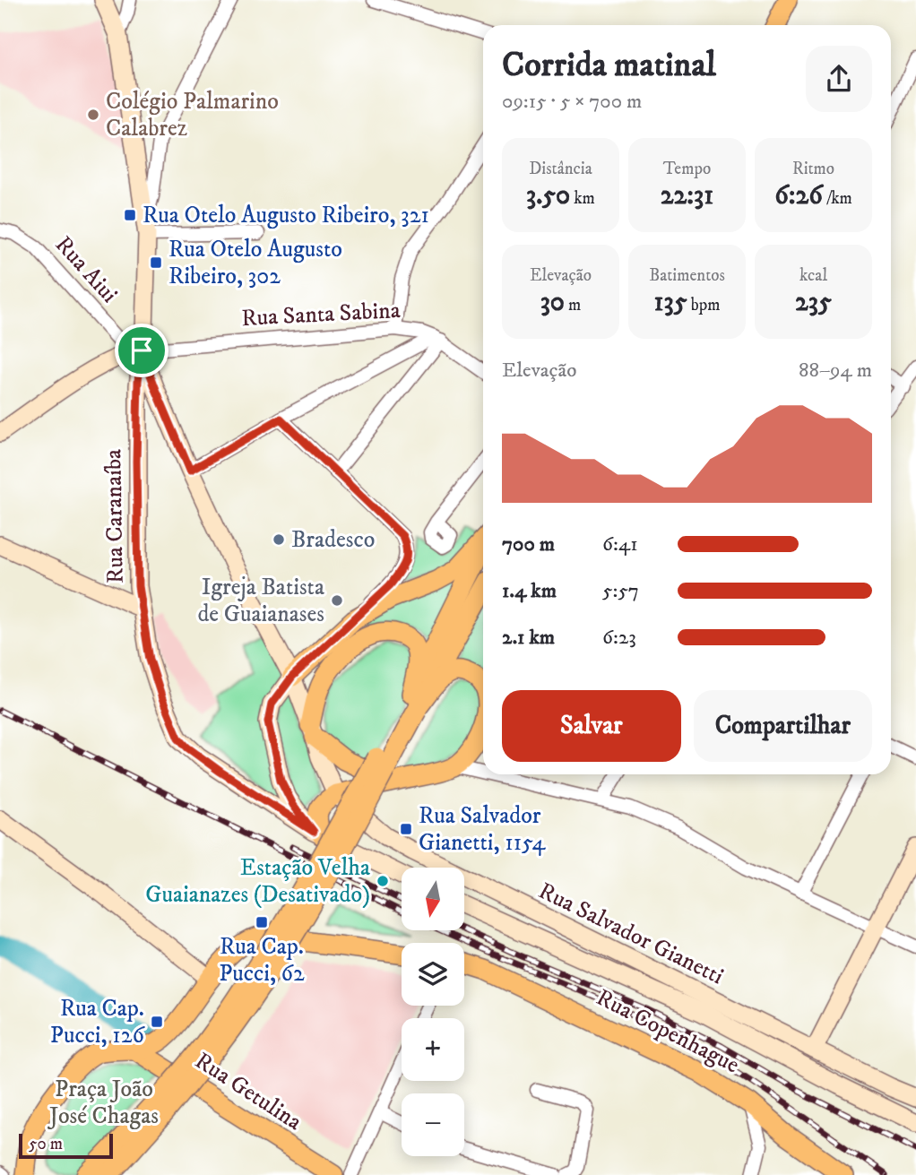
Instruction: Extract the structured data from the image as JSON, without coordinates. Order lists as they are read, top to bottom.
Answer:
{
  "streets": {
    "main road": [
      "Rua Caranaíba",
      "Rua Salvador Gianetti",
      "Rua Copenhague",
      "Rua Getulina"
    ],
    "street": ["Rua Aiui", "Rua Santa Sabina"]
  },
  "crossings": [
    ["Rua Aiui", "Rua Santa Sabina"],
    ["Rua Aiui", "Rua Caranaíba"],
    ["Rua Santa Sabina", "Rua Caranaíba"]
  ],
  "parks": ["Praça João José Chagas"],
  "places": {
    "other": [
      "Colégio Palmarino Calabrez",
      "Bradesco",
      "Igreja Batista de Guaianases",
      "Estação Velha Guaianazes (Desativado)"
    ],
    "transit": [
      "Rua Otelo Augusto Ribeiro, 321",
      "Rua Otelo Augusto Ribeiro, 302",
      "Rua Salvador Gianetti, 1154",
      "Rua Cap. Pucci, 62",
      "Rua Cap. Pucci, 126"
    ]
  },
  "scale_bar": "50 m",
  "north": "bottom",
  "page": {
    "heading": ["Corrida matinal", "09:15 · 5 × 700 m"],
    "stats": [
      ["Distância", "3.50 km"],
      ["Tempo", "22:31"],
      ["Ritmo", "6:26 /km"],
      ["Elevação", "30 m"],
      ["Batimentos", "135 bpm"],
      ["kcal", "235"]
    ],
    "chart": ["Elevação", "88–94 m"],
    "list": [
      {
        "name": "700 m",
        "note": "6:41"
      },
      {
        "name": "1.4 km",
        "note": "5:57"
      },
      {
        "name": "2.1 km",
        "note": "6:23"
      }
    ],
    "buttons": ["Salvar", "Compartilhar"],
    "map_buttons": ["+", "−"],
    "scale": "50 m"
  }
}
